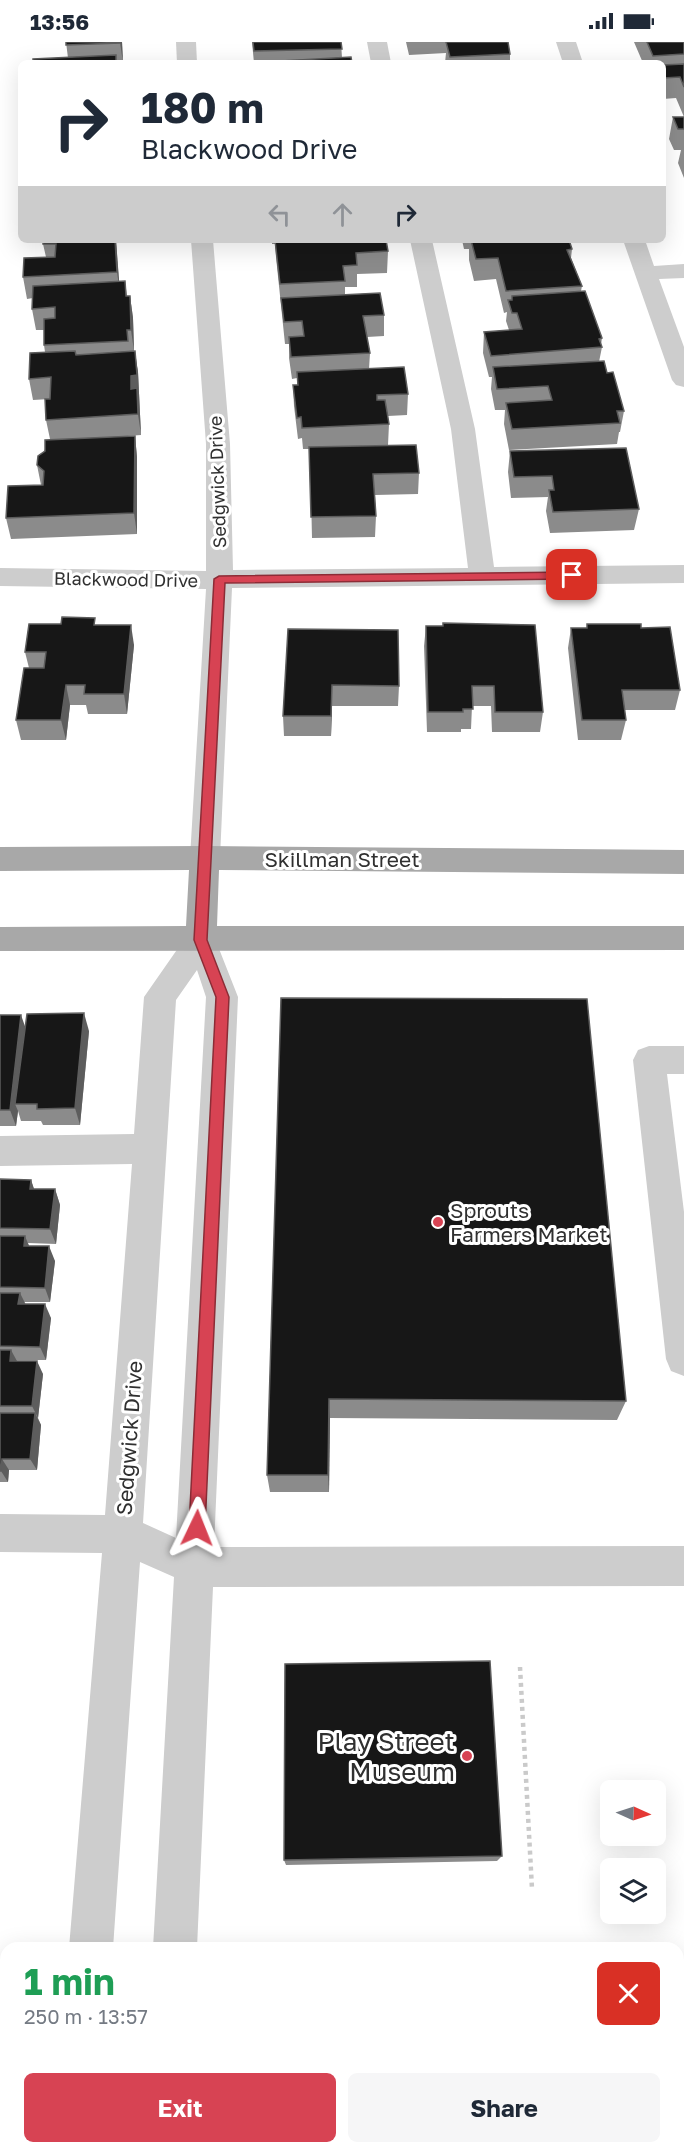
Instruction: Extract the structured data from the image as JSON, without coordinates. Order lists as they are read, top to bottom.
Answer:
{
  "streets": {
    "main road": ["Sedgwick Drive", "Skillman Street"],
    "street": ["Blackwood Drive"]
  },
  "crossings": [
    ["Sedgwick Drive", "Blackwood Drive"],
    ["Sedgwick Drive", "Skillman Street"]
  ],
  "places": ["Sprouts Farmers Market", "Play Street Museum"],
  "north": "right",
  "page": {
    "status": "13:56",
    "turn": ["180 m", "Blackwood Drive"],
    "heading": ["1 min", "250 m · 13:57"],
    "buttons": ["Exit", "Share"]
  }
}
